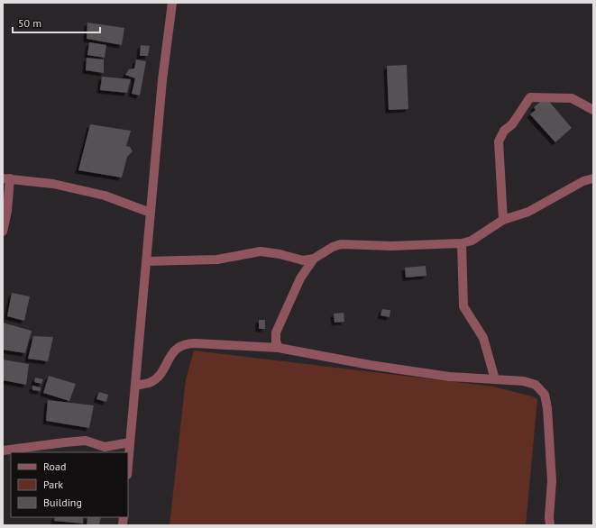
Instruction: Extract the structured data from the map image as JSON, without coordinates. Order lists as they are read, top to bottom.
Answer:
{
  "legend": ["Road", "Park", "Building"],
  "scale_bar": "50 m"
}
